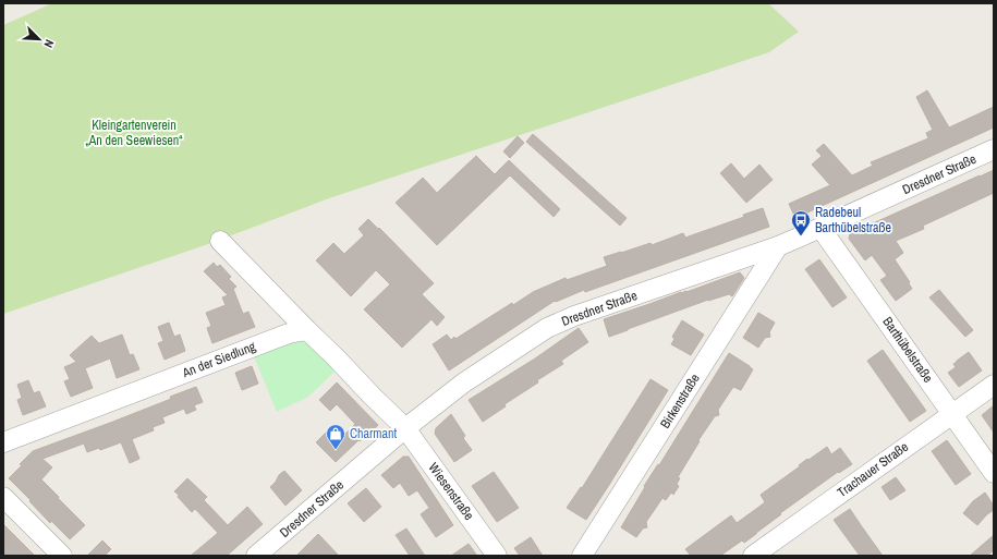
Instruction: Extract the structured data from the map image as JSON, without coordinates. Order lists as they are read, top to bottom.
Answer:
{
  "streets": {
    "street": [
      "Dresdner Straße",
      "Barthübelstraße",
      "An der Siedlung",
      "Birkenstraße",
      "Trachauer Straße",
      "Wiesenstraße"
    ]
  },
  "crossings": [
    ["Dresdner Straße", "Barthübelstraße"],
    ["Dresdner Straße", "Birkenstraße"],
    ["Dresdner Straße", "Wiesenstraße"],
    ["Barthübelstraße", "Trachauer Straße"]
  ],
  "parks": ["Kleingartenverein „An den Seewiesen“"],
  "places": {
    "bus stop": ["Radebeul Barthübelstraße"],
    "shop": ["Charmant"]
  },
  "north": "bottom right"
}
